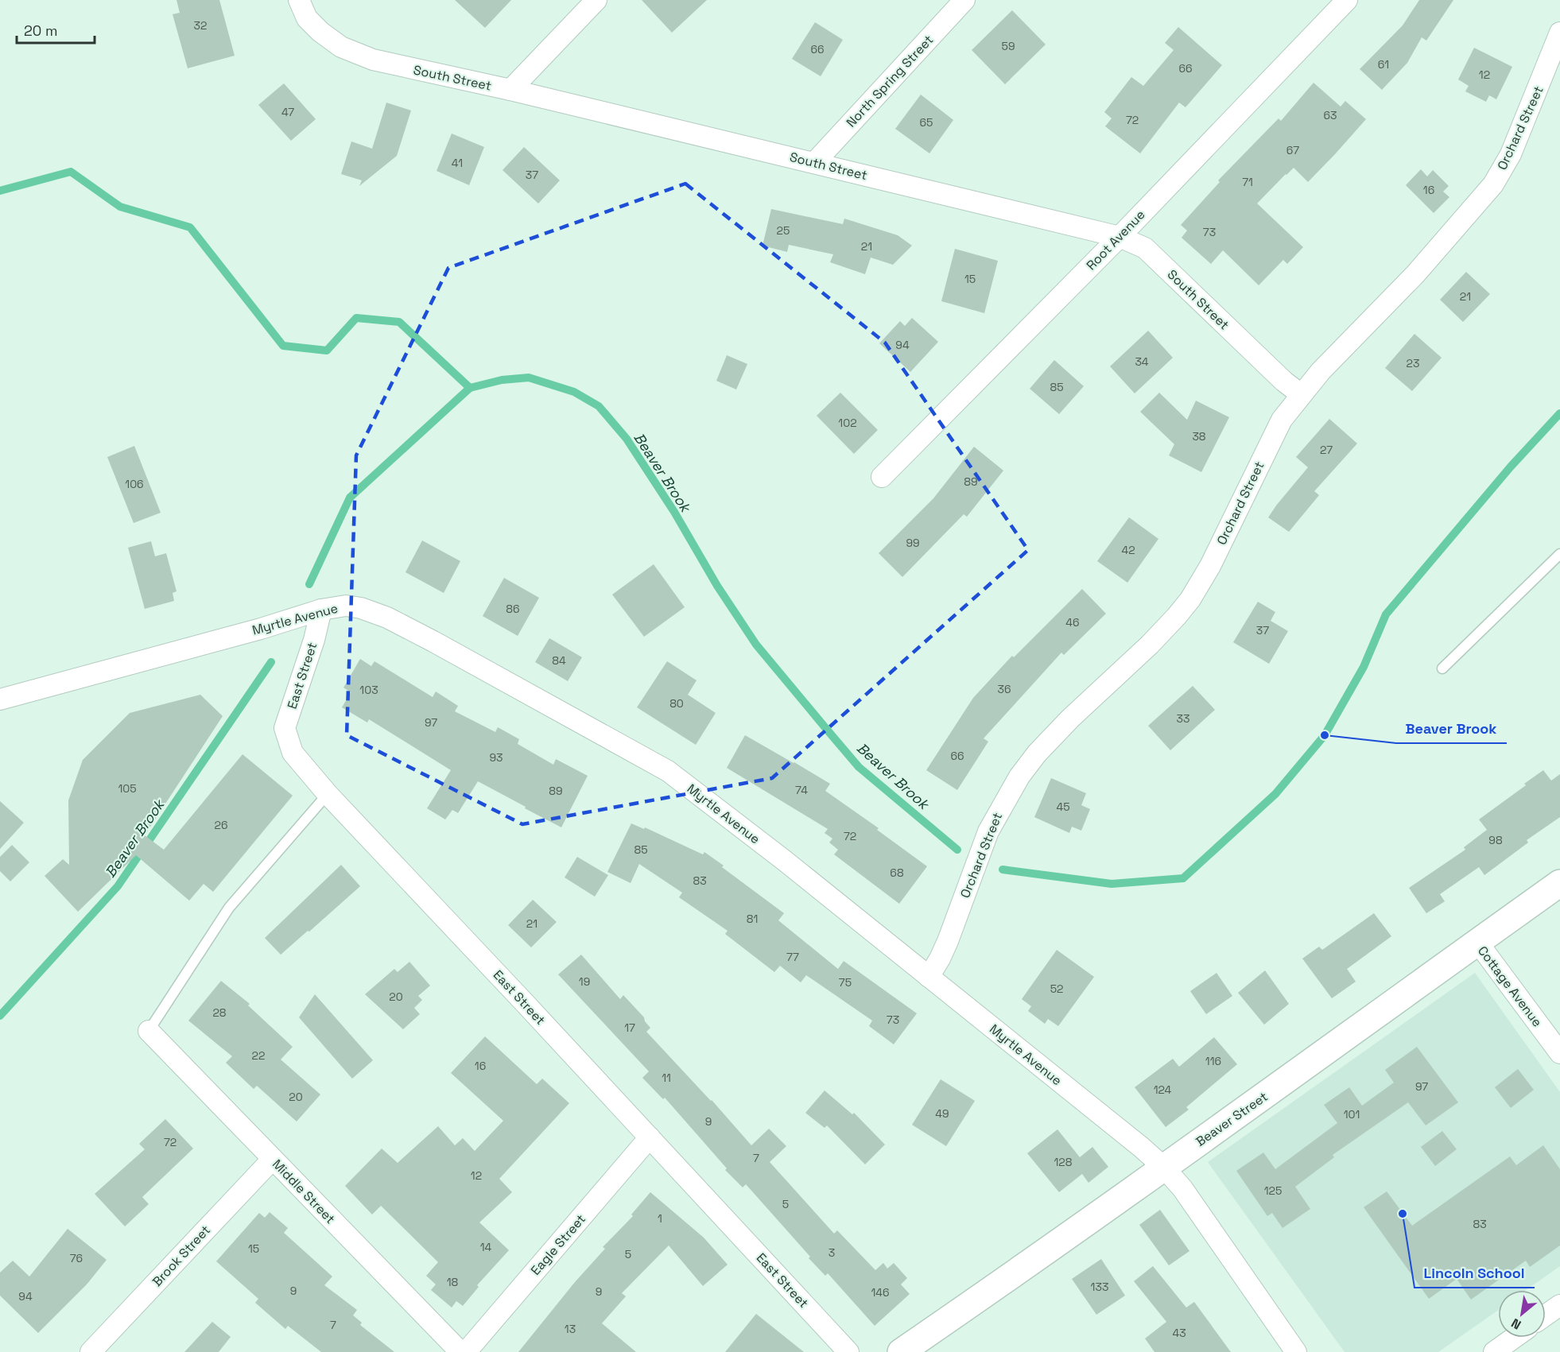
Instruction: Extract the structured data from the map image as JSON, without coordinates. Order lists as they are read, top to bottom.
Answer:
{
  "streets": {
    "street": [
      "South Street",
      "North Spring Street",
      "Orchard Street",
      "Root Avenue",
      "Myrtle Avenue",
      "East Street",
      "Cottage Avenue",
      "Beaver Street",
      "Middle Street",
      "Eagle Street",
      "Brook Street"
    ]
  },
  "crossings": [
    ["South Street", "North Spring Street"],
    ["South Street", "Orchard Street"],
    ["South Street", "Root Avenue"],
    ["Orchard Street", "Myrtle Avenue"],
    ["Myrtle Avenue", "East Street"],
    ["Myrtle Avenue", "Beaver Street"],
    ["East Street", "Eagle Street"],
    ["Cottage Avenue", "Beaver Street"],
    ["Middle Street", "Brook Street"]
  ],
  "water": ["Beaver Brook"],
  "places": ["Beaver Brook", "Lincoln School"],
  "house_numbers": [
    "32",
    "59",
    "66",
    "61",
    "66",
    "12",
    "47",
    "63",
    "72",
    "65",
    "67",
    "41",
    "37",
    "71",
    "16",
    "25",
    "73",
    "21",
    "15",
    "21",
    "94",
    "34",
    "23",
    "85",
    "102",
    "38",
    "27",
    "89",
    "106",
    "99",
    "42",
    "86",
    "46",
    "37",
    "84",
    "36",
    "103",
    "80",
    "33",
    "97",
    "66",
    "93",
    "105",
    "74",
    "89",
    "45",
    "26",
    "72",
    "98",
    "85",
    "68",
    "83",
    "81",
    "21",
    "77",
    "19",
    "75",
    "52",
    "20",
    "28",
    "73",
    "17",
    "22",
    "116",
    "16",
    "11",
    "97",
    "124",
    "20",
    "49",
    "101",
    "9",
    "72",
    "7",
    "128",
    "12",
    "125",
    "5",
    "1",
    "83",
    "14",
    "15",
    "3",
    "5",
    "76",
    "18",
    "133",
    "9",
    "9",
    "146",
    "94",
    "7",
    "13",
    "43"
  ],
  "scale_bar": "20 m",
  "north": "bottom left"
}
